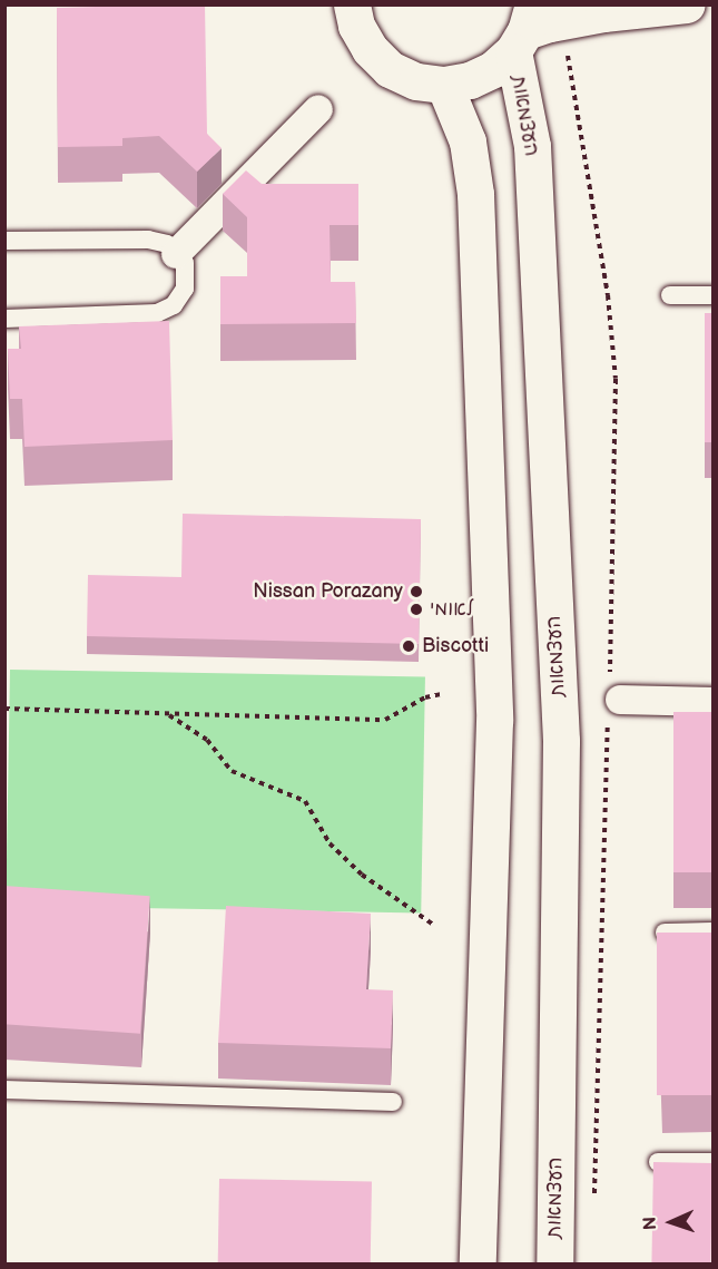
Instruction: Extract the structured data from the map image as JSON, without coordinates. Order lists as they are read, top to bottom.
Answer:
{
  "streets": {
    "main road": ["העצמאות"]
  },
  "places": ["Nissan Porazany", "לאומי", "Biscotti"],
  "north": "left"
}
